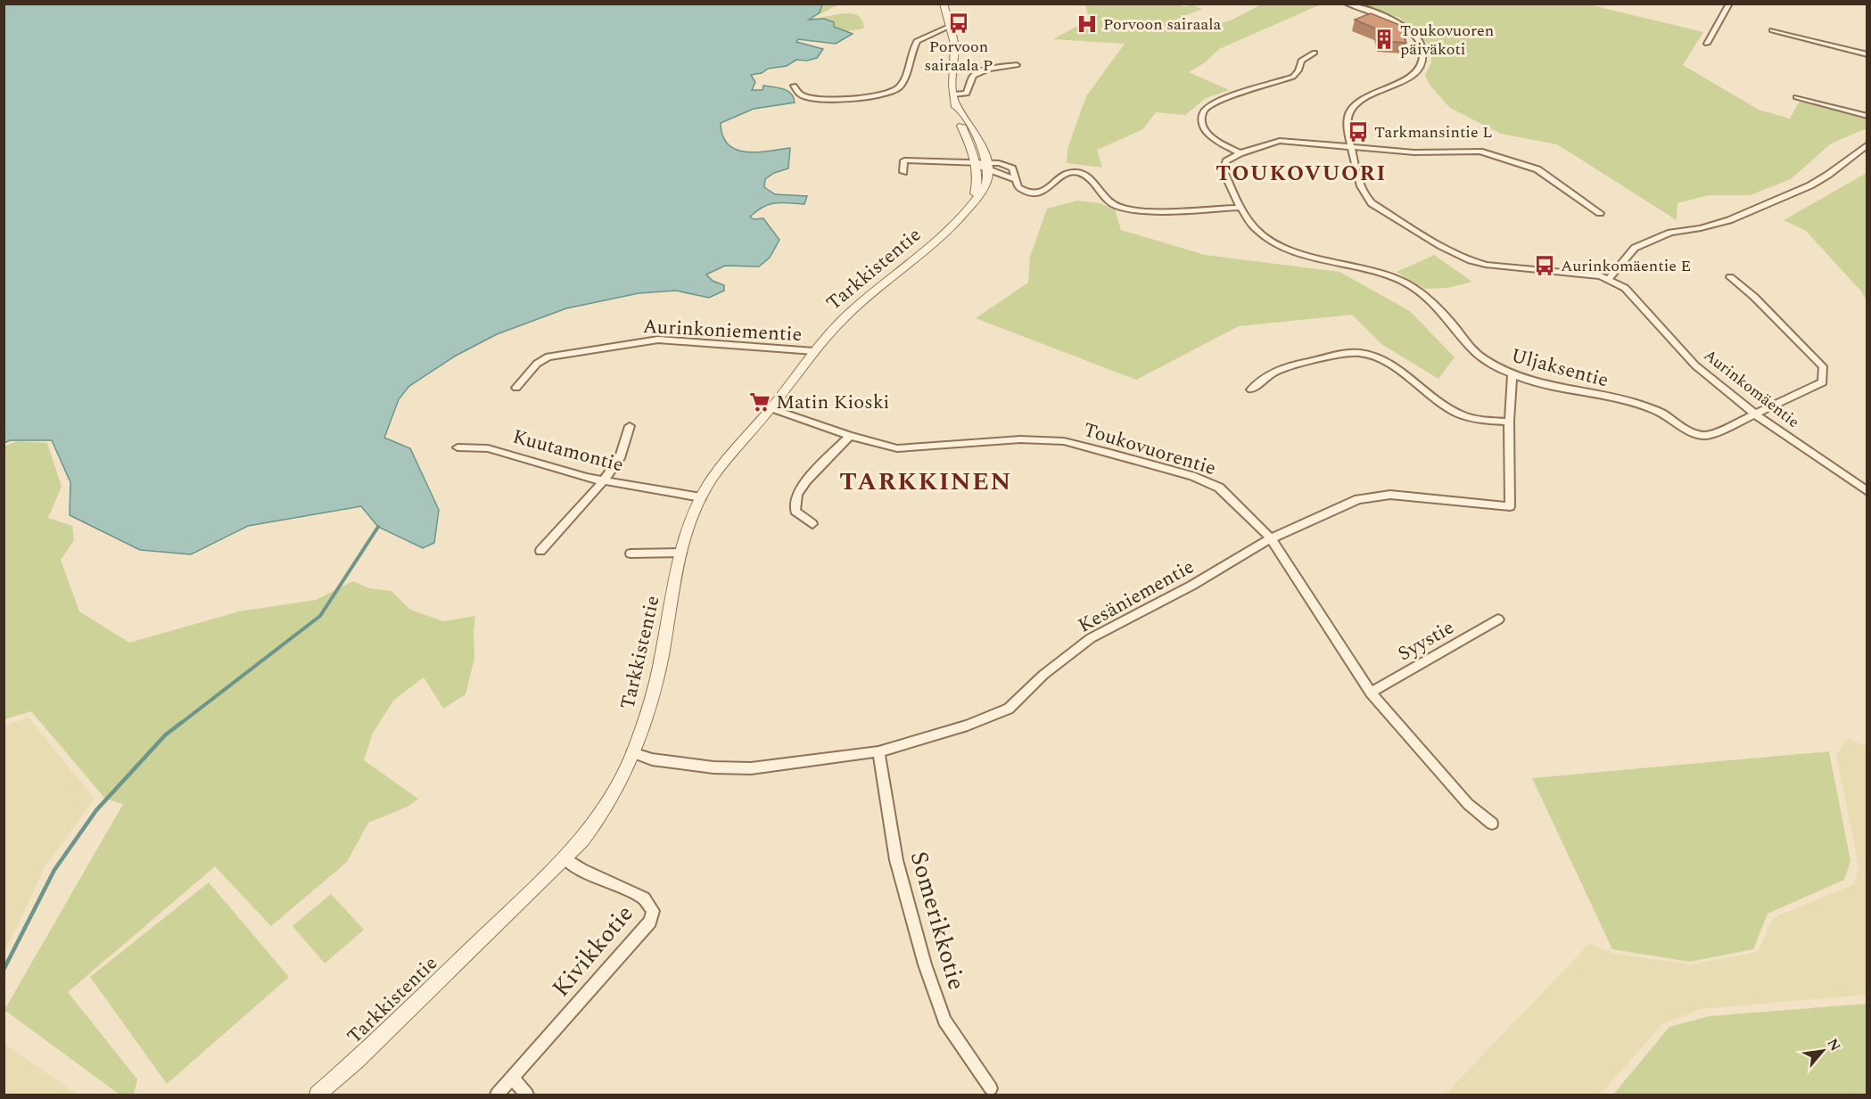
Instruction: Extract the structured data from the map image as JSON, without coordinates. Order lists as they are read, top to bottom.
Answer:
{
  "streets": {
    "street": [
      "Tarkkistentie",
      "Aurinkoniementie",
      "Uljaksentie",
      "Aurinkomäentie",
      "Toukovuorentie",
      "Kuutamontie",
      "Kesäniementie",
      "Syystie",
      "Somerikkotie",
      "Kivikkotie"
    ]
  },
  "crossings": [
    ["Tarkkistentie", "Aurinkoniementie"],
    ["Tarkkistentie", "Toukovuorentie"],
    ["Tarkkistentie", "Kuutamontie"],
    ["Tarkkistentie", "Kesäniementie"],
    ["Tarkkistentie", "Kivikkotie"],
    ["Uljaksentie", "Aurinkomäentie"],
    ["Toukovuorentie", "Kesäniementie"],
    ["Toukovuorentie", "Syystie"],
    ["Kesäniementie", "Somerikkotie"]
  ],
  "districts": ["TOUKOVUORI", "TARKKINEN"],
  "places": {
    "bus stop": ["Porvoon sairaala P", "Tarkmansintie L", "Aurinkomäentie E"],
    "hospital": ["Porvoon sairaala"],
    "building": ["Toukovuoren päiväkoti"],
    "supermarket": ["Matin Kioski"]
  },
  "north": "top right"
}
